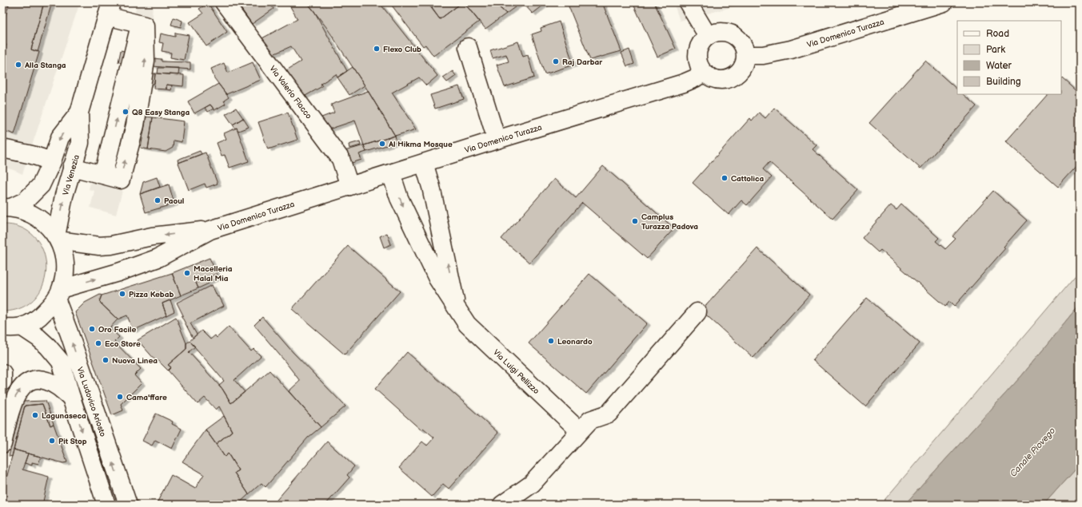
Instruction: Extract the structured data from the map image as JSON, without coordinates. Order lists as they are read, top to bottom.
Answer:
{
  "streets": {
    "main road": [
      "Via Domenico Turazza",
      "Via Valerio Flacco",
      "Via Venezia",
      "Via Luigi Pellizzo",
      "Via Ludovico Ariosto"
    ]
  },
  "crossings": [
    ["Via Domenico Turazza", "Via Valerio Flacco"],
    ["Via Domenico Turazza", "Via Venezia"],
    ["Via Domenico Turazza", "Via Luigi Pellizzo"],
    ["Via Domenico Turazza", "Via Ludovico Ariosto"]
  ],
  "water": ["Canale Piovego"],
  "places": [
    "Flexo Club",
    "Raj Darbar",
    "Alla Stanga",
    "Q8 Easy Stanga",
    "Al Hikma Mosque",
    "Cattolica",
    "Paoul",
    "Camplus Turazza Padova",
    "Macelleria Halal Mia",
    "Pizza Kebab",
    "Oro Facile",
    "Leonardo",
    "Eco Store",
    "Nuova Linea",
    "Cama'ffare",
    "Lagunaseca",
    "Pit Stop"
  ],
  "legend": [
    "Road",
    "Park",
    "Water",
    "Building"
  ]
}
